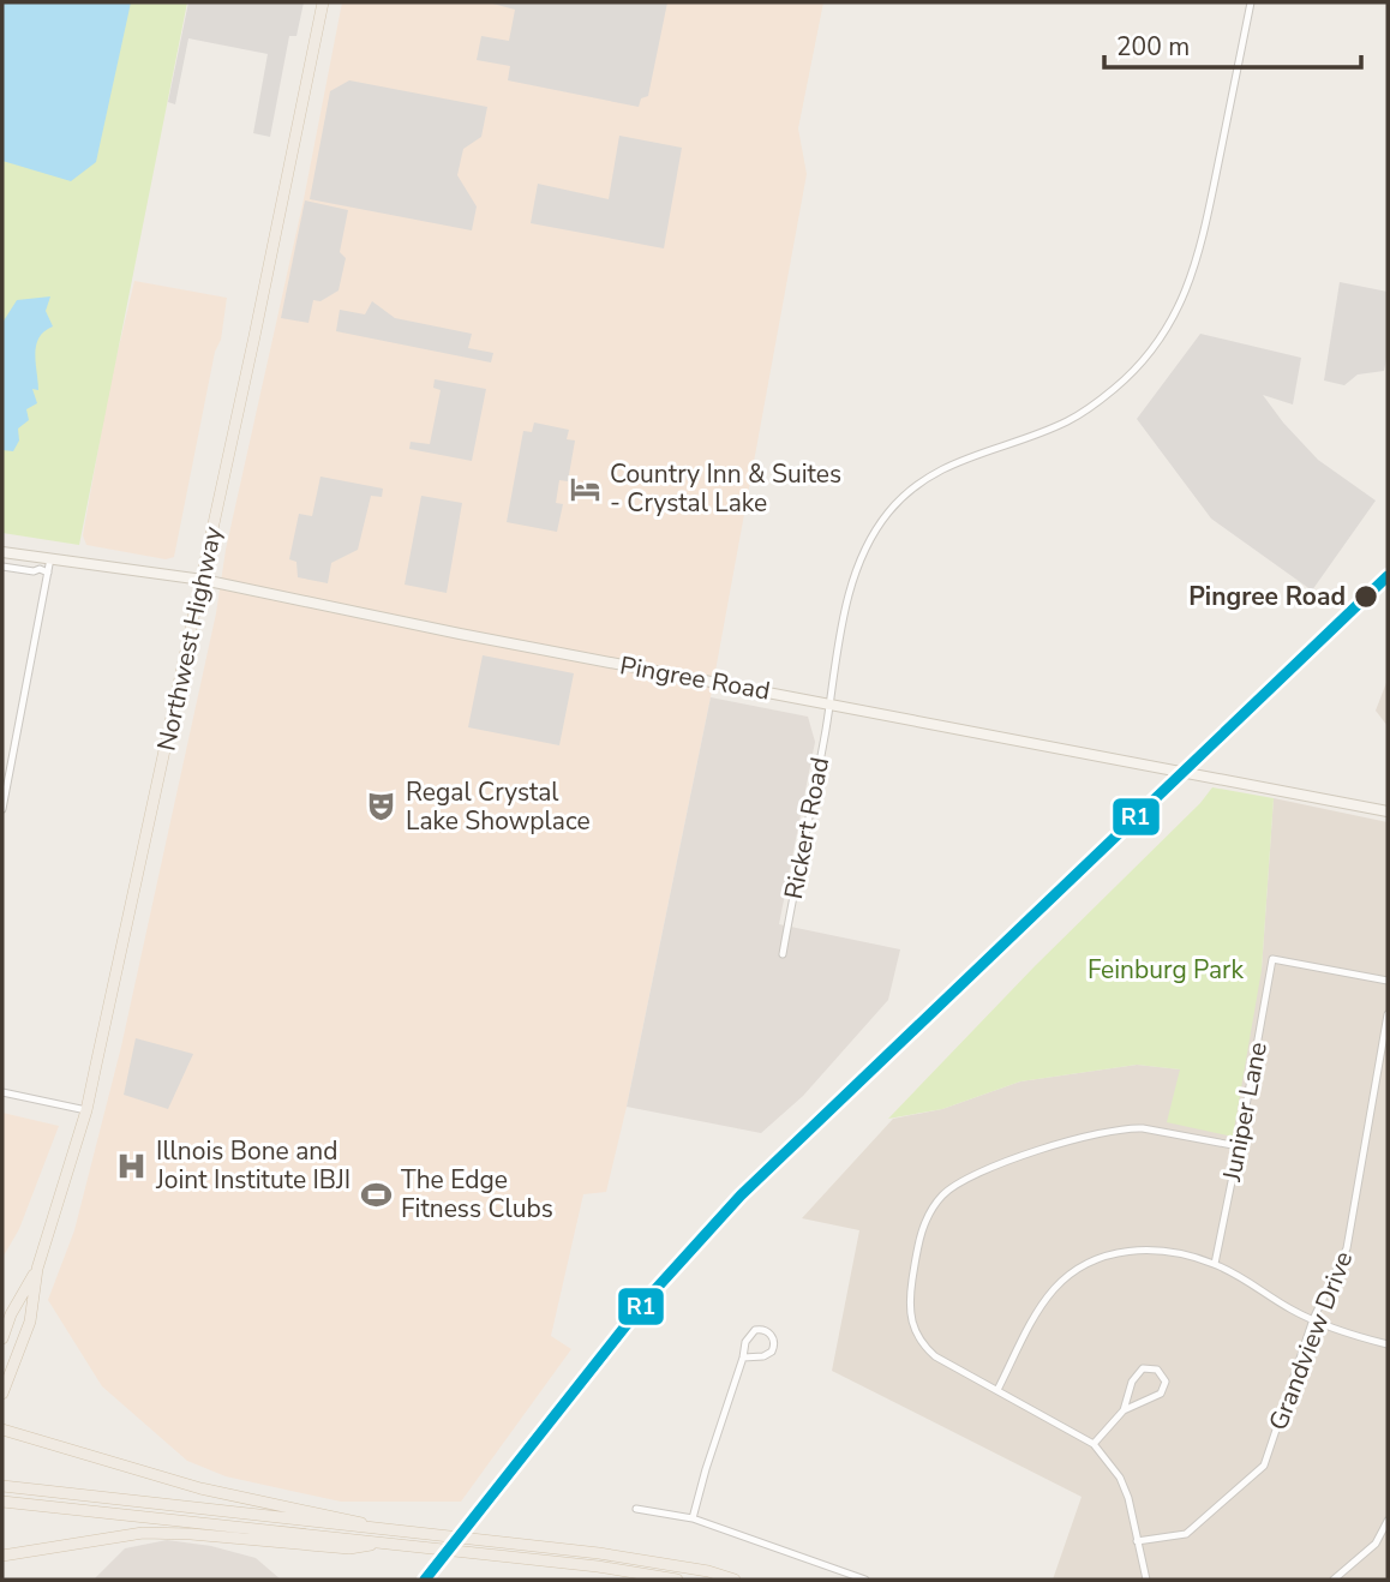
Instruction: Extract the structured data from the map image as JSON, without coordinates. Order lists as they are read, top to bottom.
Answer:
{
  "streets": {
    "main road": ["Northwest Highway"],
    "street": [
      "Pingree Road",
      "Rickert Road",
      "Juniper Lane",
      "Grandview Drive"
    ]
  },
  "crossings": [
    ["Northwest Highway", "Pingree Road"],
    ["Pingree Road", "Rickert Road"]
  ],
  "parks": ["Feinburg Park"],
  "places": {
    "hotel": ["Country Inn & Suites - Crystal Lake"],
    "other": ["Pingree Road"],
    "theatre": ["Regal Crystal Lake Showplace"],
    "hospital": ["Illnois Bone and Joint Institute IBJI"],
    "sports": ["The Edge Fitness Clubs"]
  },
  "lines": ["transit line R1"],
  "scale_bar": "200 m"
}
